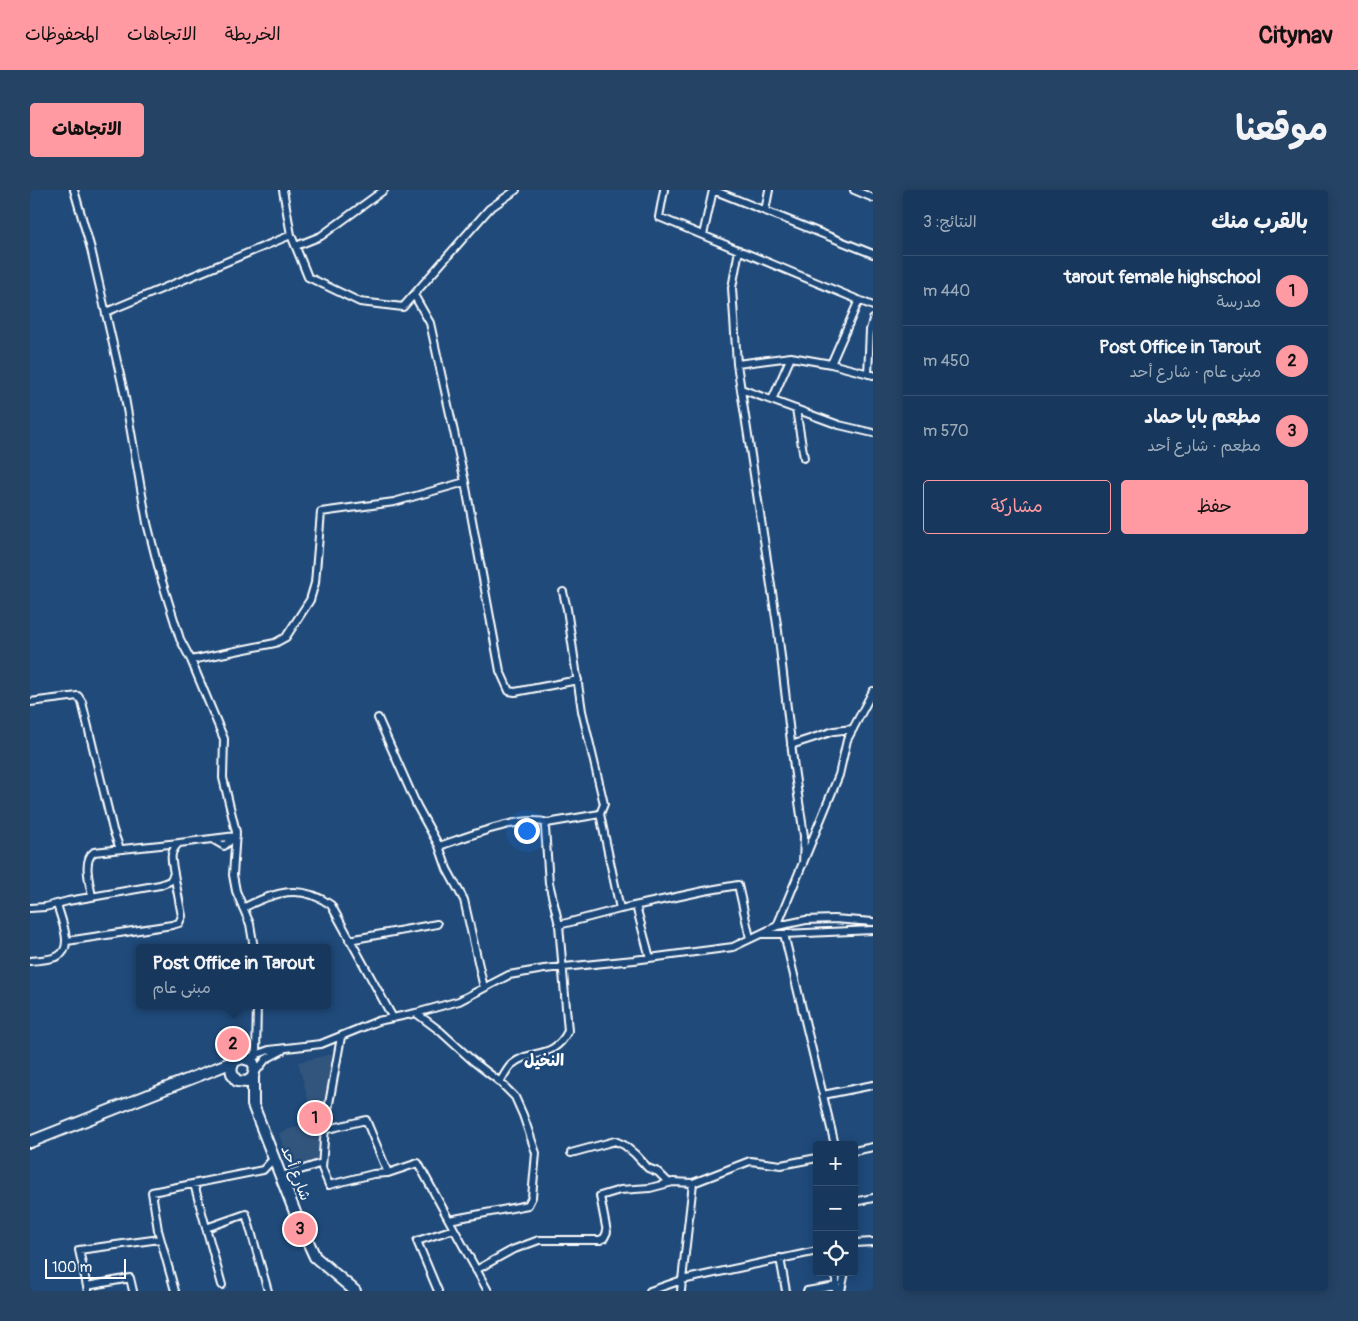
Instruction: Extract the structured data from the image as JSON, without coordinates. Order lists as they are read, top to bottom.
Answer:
{
  "streets": {
    "main road": ["شارع أحد"]
  },
  "districts": ["النخيل"],
  "scale_bar": "100 m",
  "page": {
    "header": "Citynav",
    "nav": ["الخريطة", "الاتجاهات", "المحفوظات"],
    "title": "موقعنا",
    "buttons": [
      "الاتجاهات",
      ["حفظ", "مشاركة"]
    ],
    "heading": ["بالقرب منك", "النتائج: 3"],
    "list": [
      {
        "mark": "1",
        "name": "tarout female highschool",
        "note": "مدرسة",
        "value": "440 m"
      },
      {
        "mark": "2",
        "name": "Post Office in Tarout",
        "note": "مبنى عام · شارع أحد",
        "value": "450 m"
      },
      {
        "mark": "3",
        "name": "مطعم بابا حماد",
        "note": "مطعم · شارع أحد",
        "value": "570 m"
      }
    ],
    "popup": ["Post Office in Tarout", "مبنى عام"],
    "pins": ["2", "1", "3"],
    "map_buttons": ["+", "−"],
    "scale": "100 m"
  }
}
